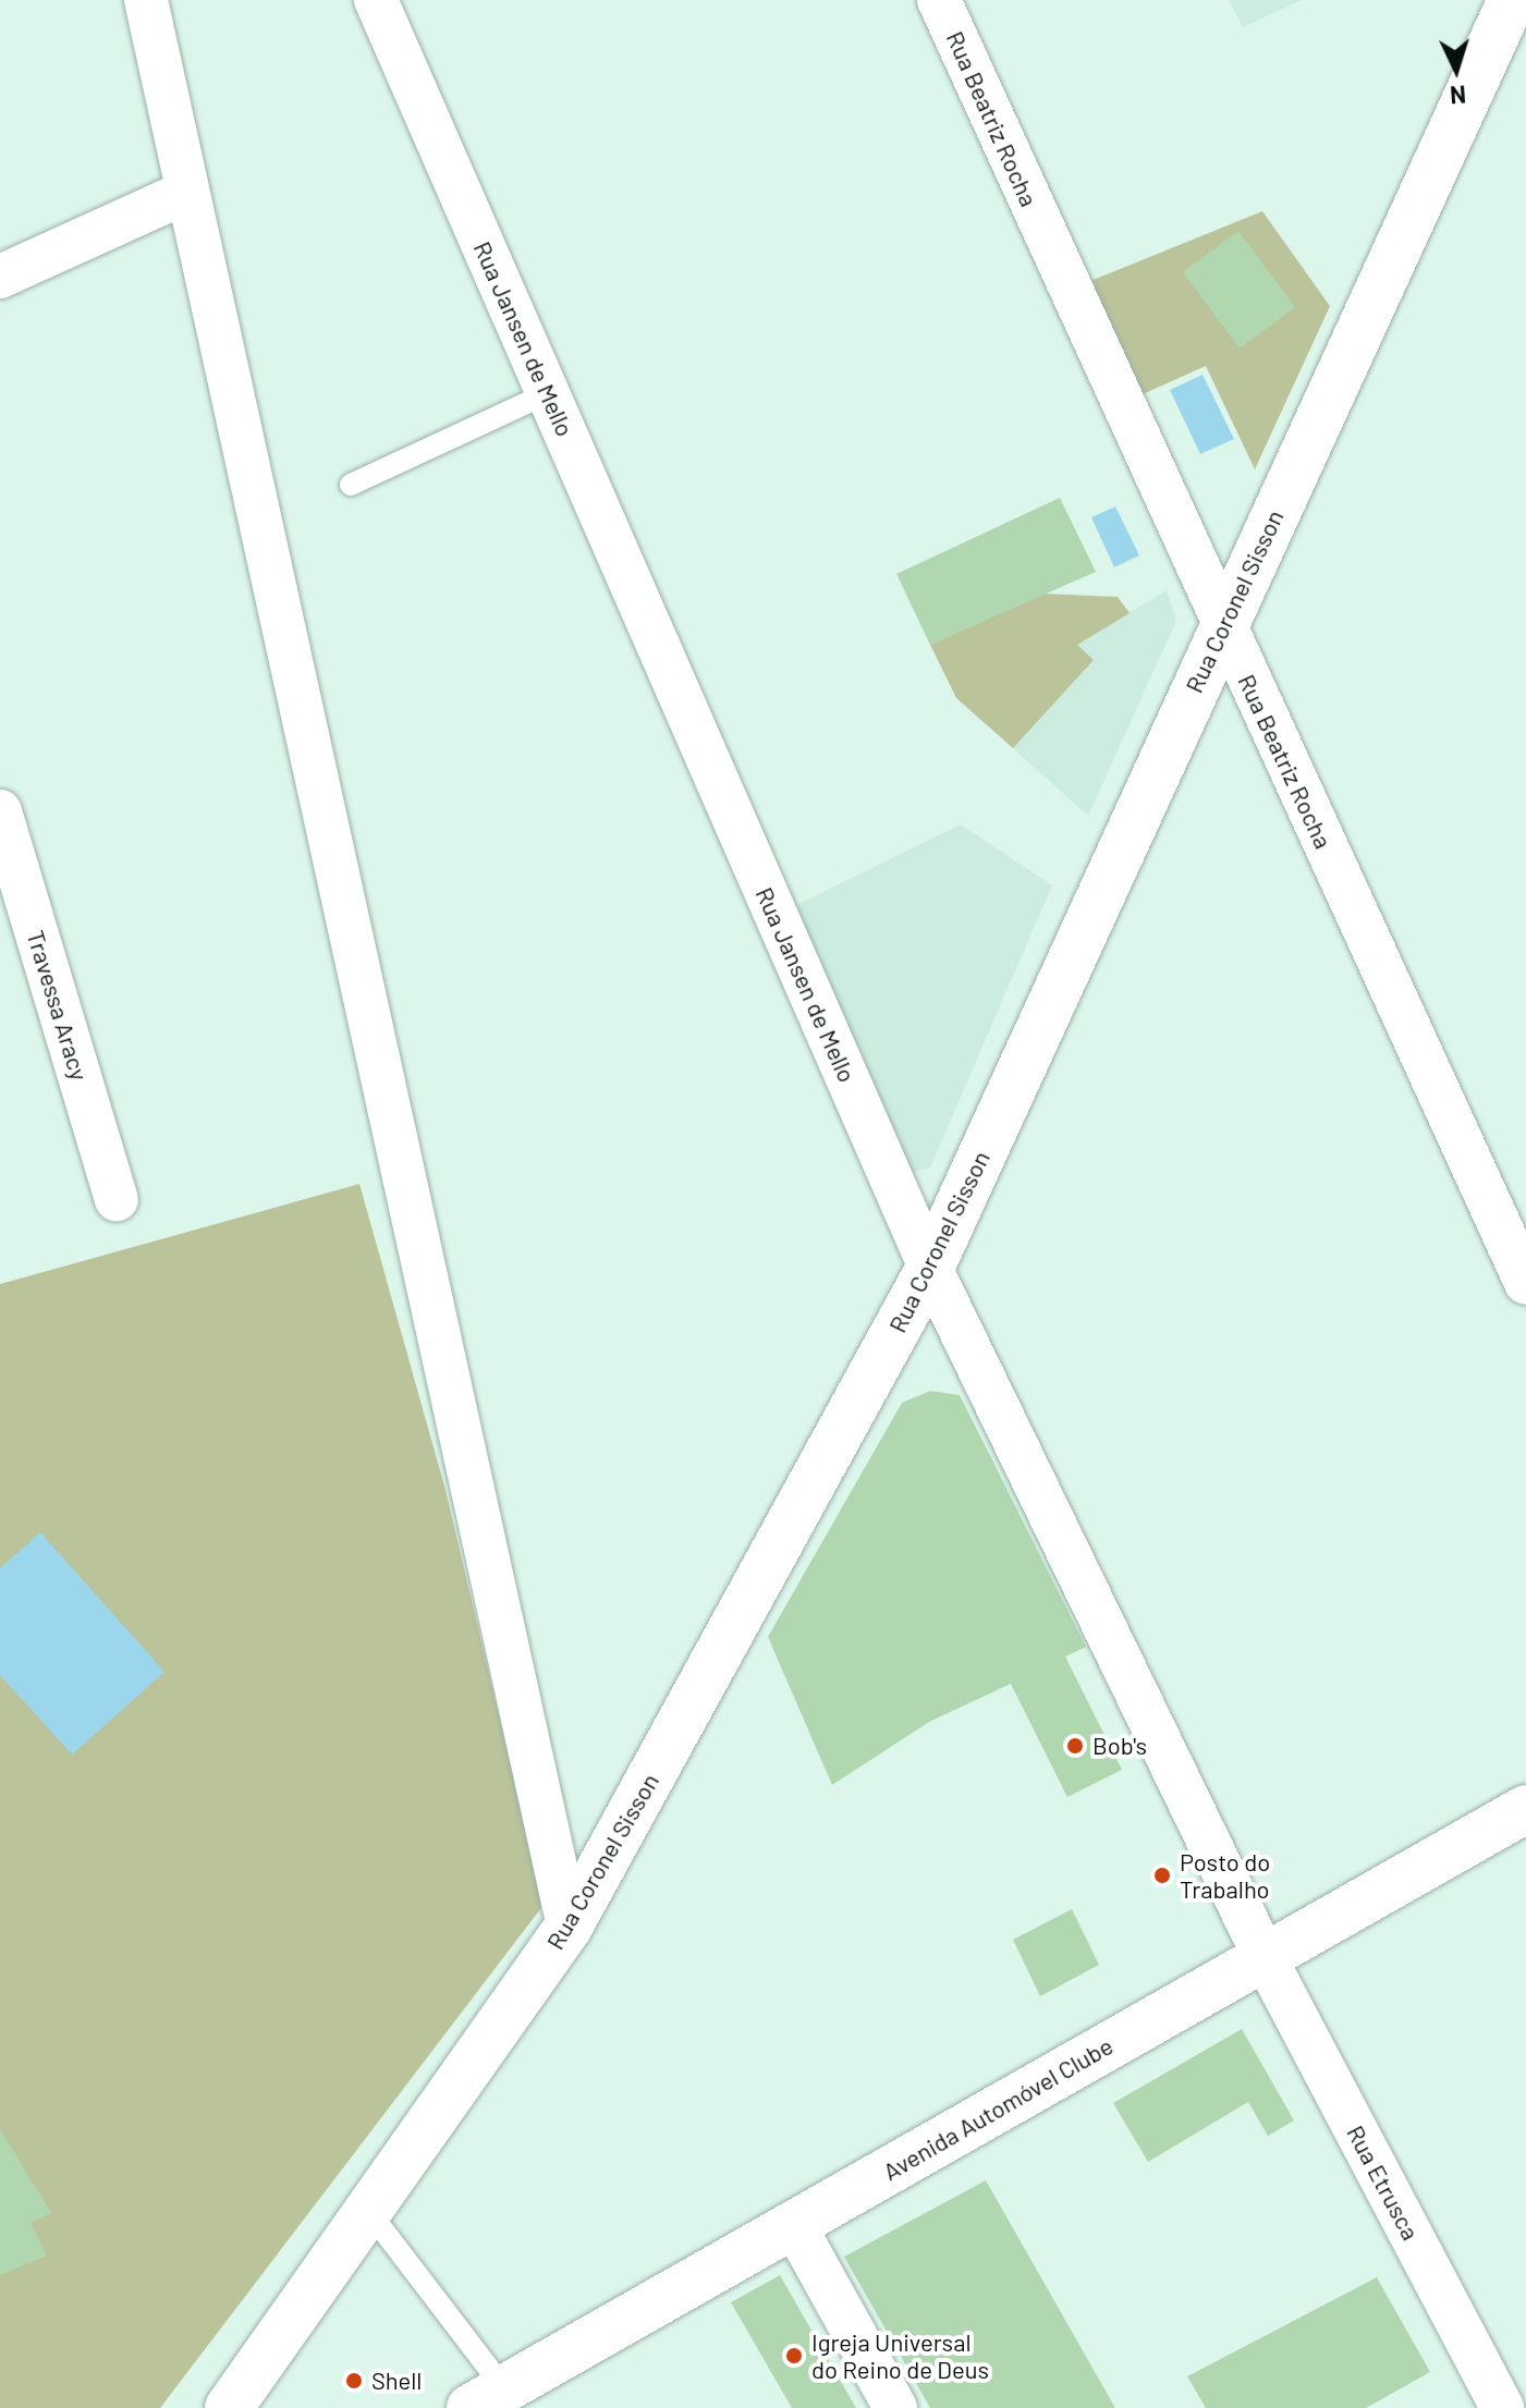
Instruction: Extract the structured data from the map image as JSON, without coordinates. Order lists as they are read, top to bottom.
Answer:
{
  "streets": {
    "main road": ["Rua Coronel Sisson", "Avenida Automóvel Clube"],
    "street": [
      "Rua Beatriz Rocha",
      "Rua Jansen de Mello",
      "Travessa Aracy",
      "Rua Etrusca"
    ]
  },
  "crossings": [
    ["Rua Beatriz Rocha", "Rua Coronel Sisson"],
    ["Rua Jansen de Mello", "Rua Coronel Sisson"],
    ["Rua Jansen de Mello", "Avenida Automóvel Clube"],
    ["Rua Jansen de Mello", "Rua Etrusca"],
    ["Avenida Automóvel Clube", "Rua Etrusca"]
  ],
  "places": [
    "Bob's",
    "Posto do Trabalho",
    "Igreja Universal do Reino de Deus",
    "Shell"
  ],
  "north": "bottom"
}
